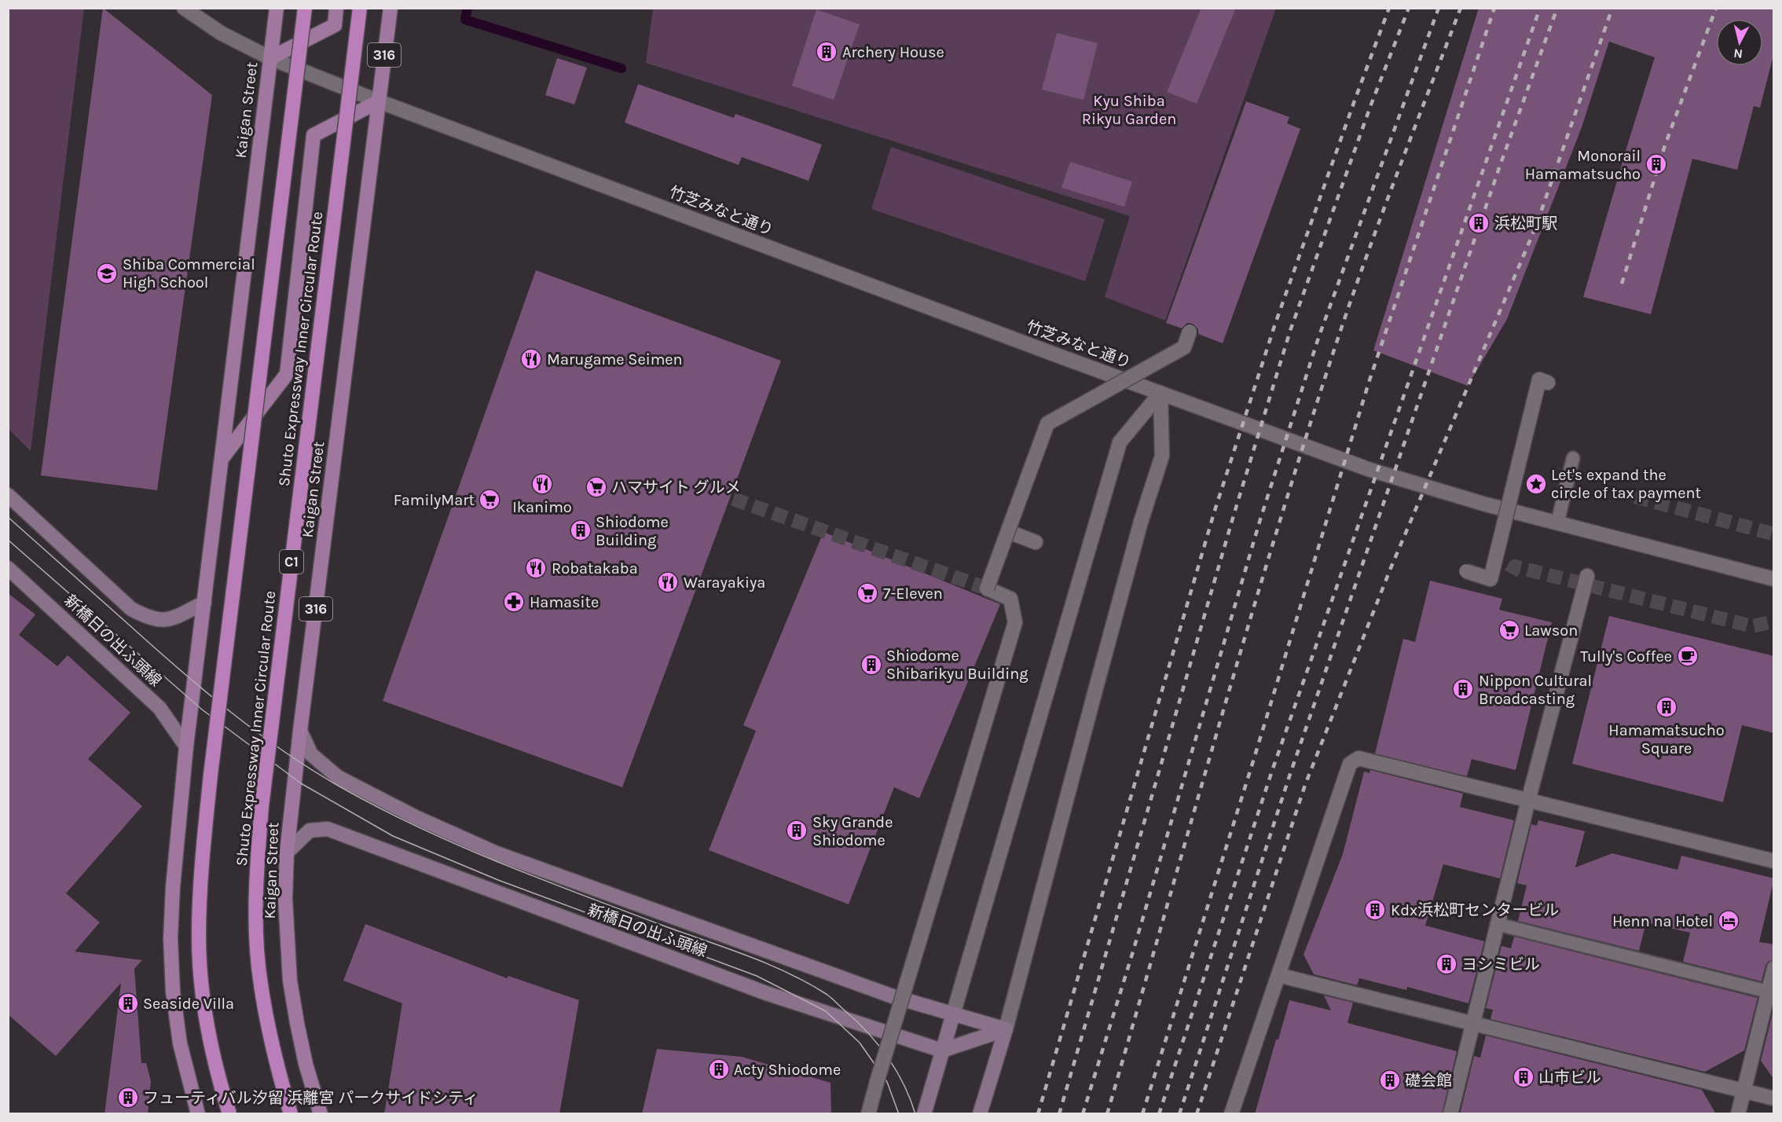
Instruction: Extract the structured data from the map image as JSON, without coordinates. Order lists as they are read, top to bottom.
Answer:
{
  "streets": {
    "highway": ["Shuto Expressway Inner Circular Route", "C1"],
    "main road": ["316", "Kaigan Street", "新橋日の出ふ頭線"],
    "street": ["竹芝みなと通り"]
  },
  "crossings": [
    ["Kaigan Street", "竹芝みなと通り"],
    ["Kaigan Street", "新橋日の出ふ頭線"]
  ],
  "parks": ["Kyu Shiba Rikyu Garden"],
  "places": {
    "building": [
      "Archery House",
      "Monorail Hamamatsucho",
      "浜松町駅",
      "Shiodome Building",
      "Shiodome Shibarikyu Building",
      "Nippon Cultural Broadcasting",
      "Hamamatsucho Square",
      "Sky Grande Shiodome",
      "Kdx浜松町センタービル",
      "ヨシミビル",
      "Seaside Villa",
      "Acty Shiodome",
      "山市ビル",
      "礎会館",
      "フューティバル汐留 浜離宮 パークサイドシティ"
    ],
    "school or university": ["Shiba Commercial High School"],
    "restaurant": [
      "Marugame Seimen",
      "Ikanimo",
      "Robatakaba",
      "Warayakiya"
    ],
    "place": ["Let's expand the circle of tax payment"],
    "supermarket": [
      "ハマサイト グルメ",
      "FamilyMart",
      "7-Eleven",
      "Lawson"
    ],
    "pharmacy": ["Hamasite"],
    "cafe": ["Tully's Coffee"],
    "hotel": ["Henn na Hotel"]
  },
  "north": "bottom"
}
